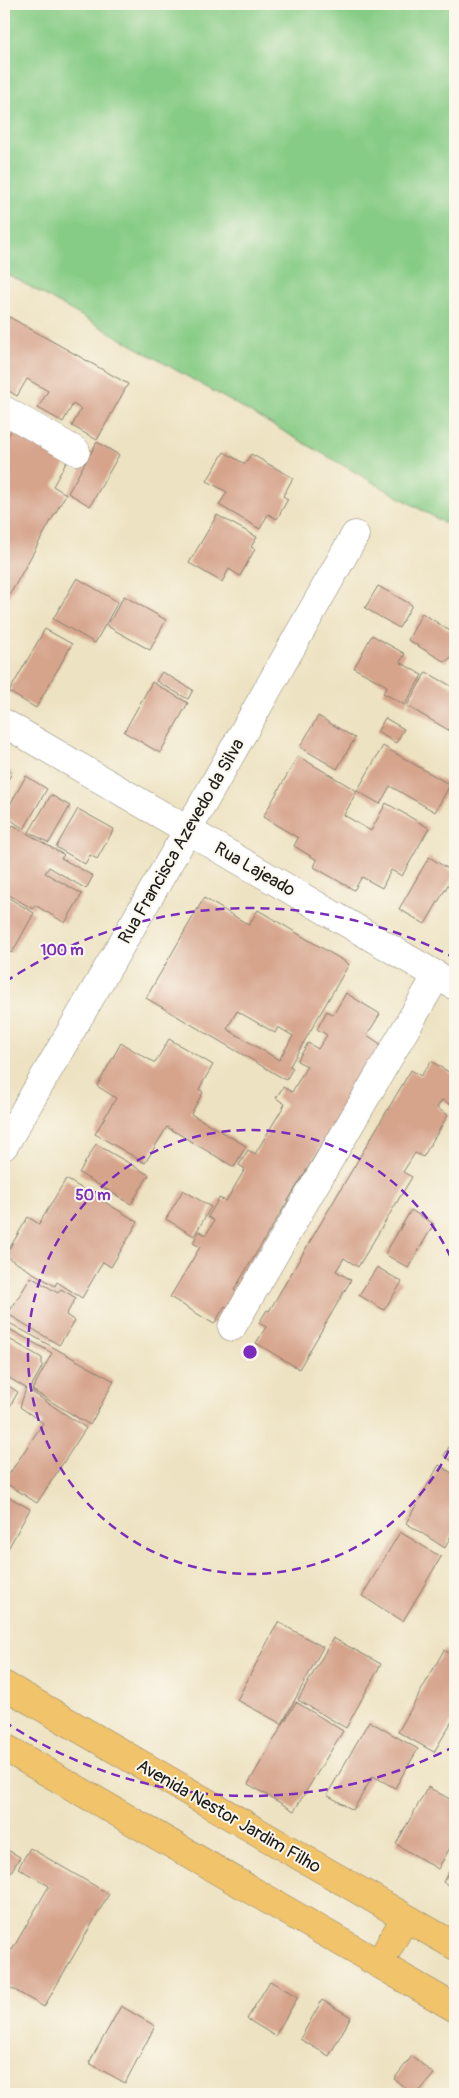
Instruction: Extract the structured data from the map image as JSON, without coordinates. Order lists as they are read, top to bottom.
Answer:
{
  "streets": {
    "main road": ["Avenida Nestor Jardim Filho"],
    "street": ["Rua Francisca Azevedo da Silva", "Rua Lajeado"]
  },
  "crossings": [
    ["Rua Francisca Azevedo da Silva", "Rua Lajeado"]
  ],
  "rings": ["100 m", "50 m"]
}
